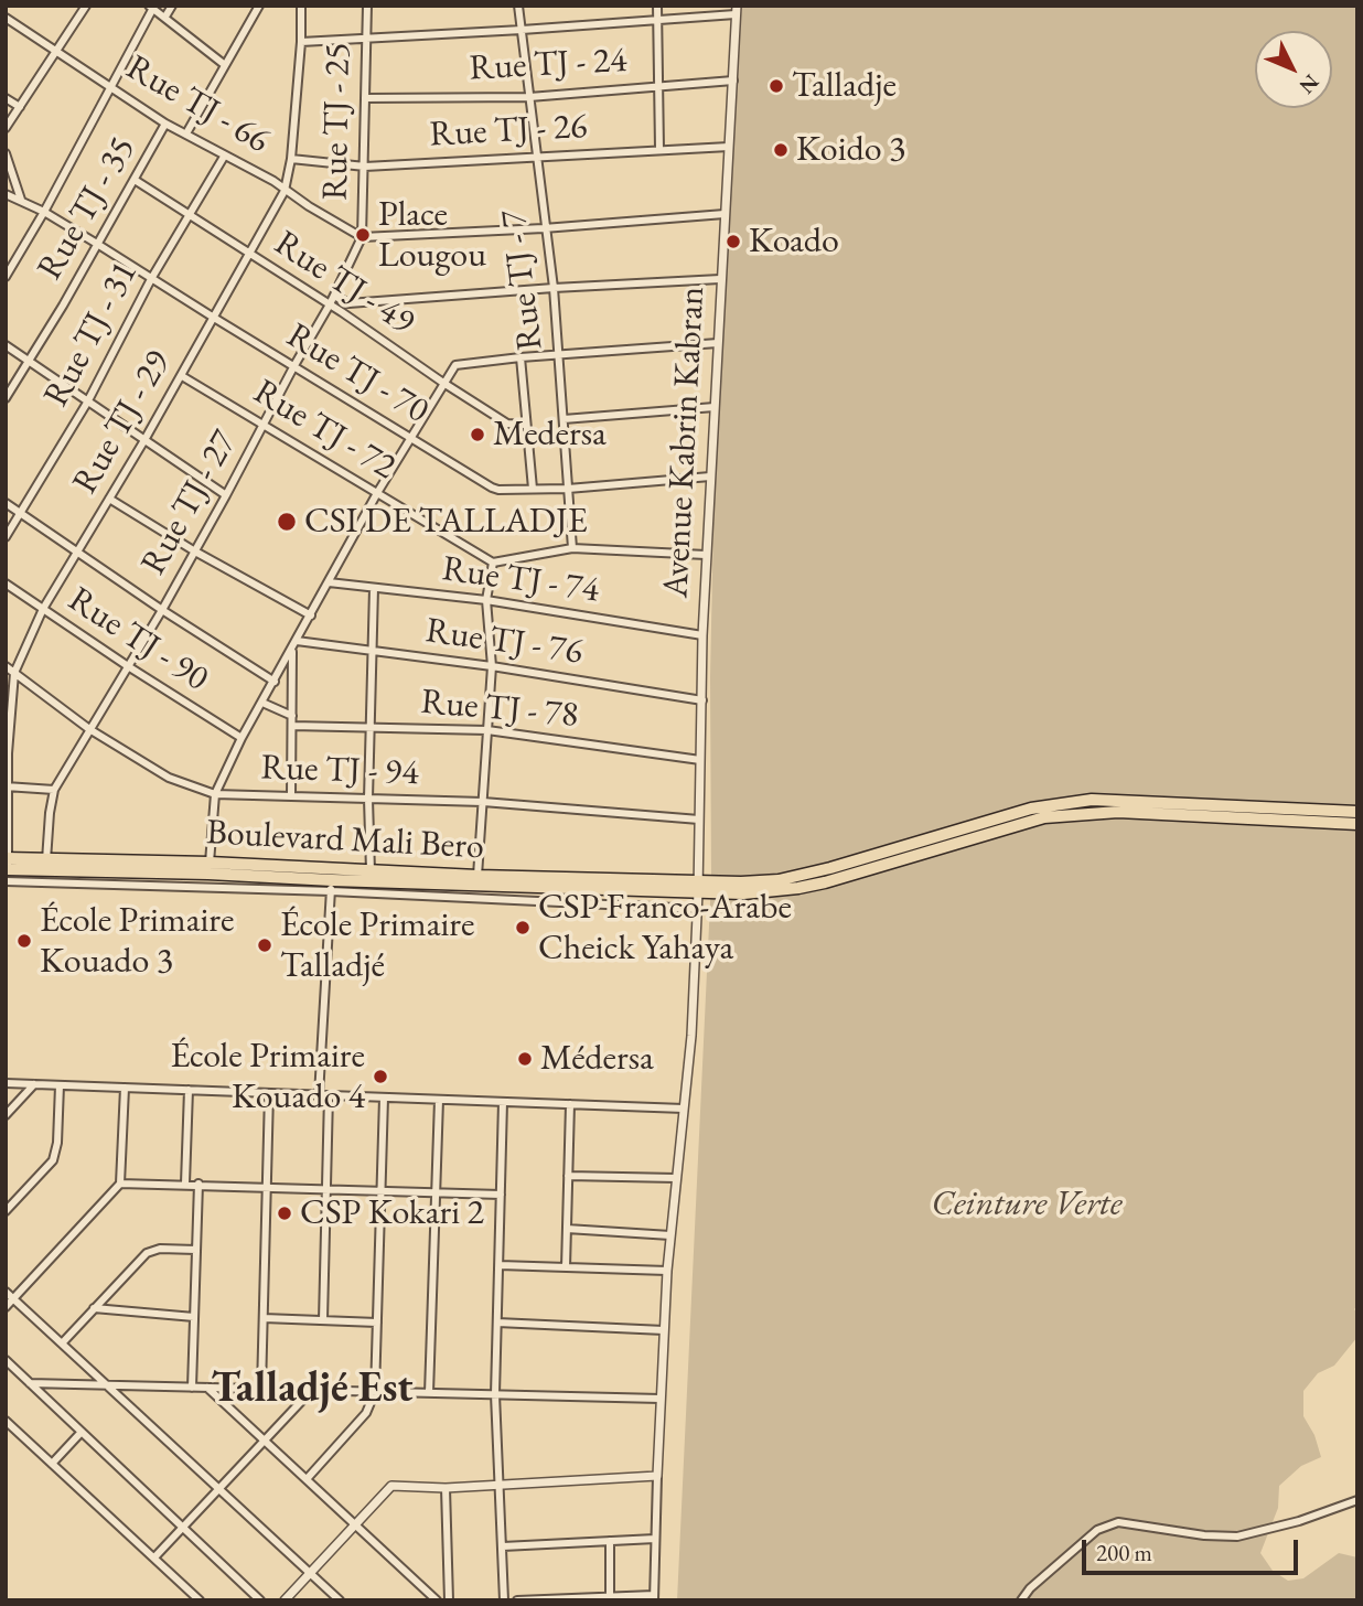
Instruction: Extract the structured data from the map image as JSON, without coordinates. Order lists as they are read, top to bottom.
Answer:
{
  "streets": {
    "main road": ["Boulevard Mali Bero"],
    "street": [
      "Rue TJ - 24",
      "Rue TJ - 66",
      "Rue TJ - 25",
      "Rue TJ - 26",
      "Rue TJ - 35",
      "Rue TJ - 7",
      "Rue TJ - 49",
      "Rue TJ - 31",
      "Rue TJ - 70",
      "Rue TJ - 29",
      "Rue TJ - 72",
      "Avenue Kabrin Kabran",
      "Rue TJ - 27",
      "Rue TJ - 74",
      "Rue TJ - 90",
      "Rue TJ - 76",
      "Rue TJ - 78",
      "Rue TJ - 94"
    ]
  },
  "crossings": [
    ["Rue TJ - 24", "Rue TJ - 25"],
    ["Rue TJ - 24", "Rue TJ - 7"],
    ["Rue TJ - 24", "Avenue Kabrin Kabran"],
    ["Rue TJ - 66", "Rue TJ - 25"],
    ["Rue TJ - 66", "Rue TJ - 35"],
    ["Rue TJ - 66", "Rue TJ - 31"],
    ["Rue TJ - 66", "Rue TJ - 29"],
    ["Rue TJ - 66", "Rue TJ - 27"],
    ["Rue TJ - 25", "Rue TJ - 26"],
    ["Rue TJ - 25", "Rue TJ - 27"],
    ["Rue TJ - 26", "Rue TJ - 7"],
    ["Rue TJ - 26", "Rue TJ - 29"],
    ["Rue TJ - 26", "Avenue Kabrin Kabran"],
    ["Rue TJ - 35", "Rue TJ - 49"],
    ["Rue TJ - 35", "Rue TJ - 70"],
    ["Rue TJ - 7", "Rue TJ - 70"],
    ["Rue TJ - 49", "Rue TJ - 31"],
    ["Rue TJ - 49", "Rue TJ - 29"],
    ["Rue TJ - 49", "Rue TJ - 27"],
    ["Rue TJ - 31", "Rue TJ - 70"],
    ["Rue TJ - 70", "Rue TJ - 29"],
    ["Rue TJ - 70", "Avenue Kabrin Kabran"],
    ["Rue TJ - 70", "Rue TJ - 27"],
    ["Rue TJ - 29", "Rue TJ - 72"],
    ["Rue TJ - 29", "Rue TJ - 90"],
    ["Rue TJ - 29", "Rue TJ - 94"],
    ["Rue TJ - 29", "Boulevard Mali Bero"],
    ["Rue TJ - 72", "Rue TJ - 27"],
    ["Avenue Kabrin Kabran", "Rue TJ - 74"],
    ["Avenue Kabrin Kabran", "Rue TJ - 76"],
    ["Avenue Kabrin Kabran", "Rue TJ - 78"],
    ["Avenue Kabrin Kabran", "Rue TJ - 94"],
    ["Rue TJ - 27", "Rue TJ - 90"],
    ["Rue TJ - 27", "Rue TJ - 94"],
    ["Rue TJ - 27", "Boulevard Mali Bero"]
  ],
  "districts": ["Talladjé Est"],
  "parks": ["Ceinture Verte"],
  "places": [
    "Talladje",
    "Koido 3",
    "Place Lougou",
    "Koado",
    "Medersa",
    "CSI DE TALLADJE",
    "CSP Franco-Arabe Cheick Yahaya",
    "École Primaire Kouado 3",
    "École Primaire Talladjé",
    "Médersa",
    "École Primaire Kouado 4",
    "CSP Kokari 2"
  ],
  "scale_bar": "200 m",
  "north": "bottom right"
}
